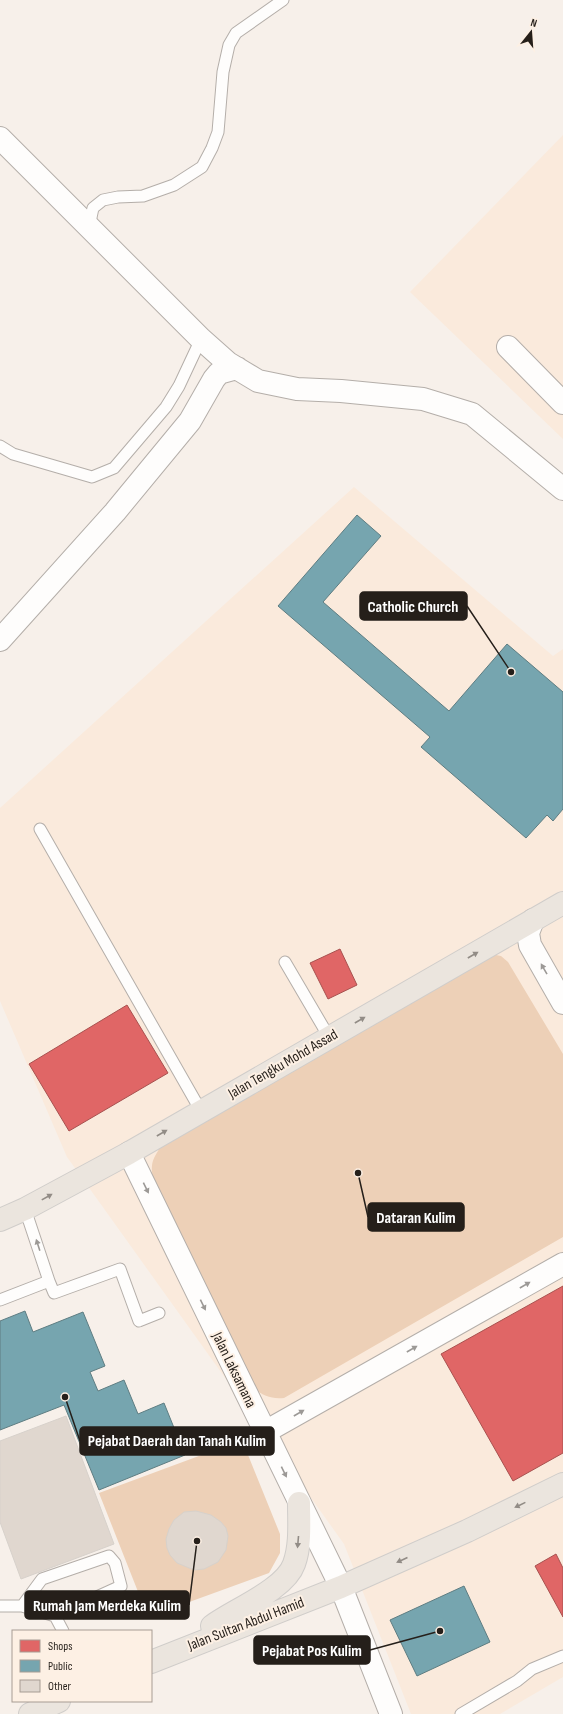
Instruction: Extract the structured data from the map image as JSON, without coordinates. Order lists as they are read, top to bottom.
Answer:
{
  "streets": {
    "main road": ["Jalan Tengku Mohd Assad", "Jalan Sultan Abdul Hamid"],
    "street": ["Jalan Laksamana"]
  },
  "crossings": [
    ["Jalan Tengku Mohd Assad", "Jalan Laksamana"],
    ["Jalan Laksamana", "Jalan Sultan Abdul Hamid"]
  ],
  "one_way": ["Jalan Tengku Mohd Assad", "Jalan Laksamana", "Jalan Sultan Abdul Hamid"],
  "places": [
    "Catholic Church",
    "Dataran Kulim",
    "Pejabat Daerah dan Tanah Kulim",
    "Rumah Jam Merdeka Kulim",
    "Pejabat Pos Kulim"
  ],
  "legend": ["Shops", "Public", "Other"],
  "north": "top"
}
